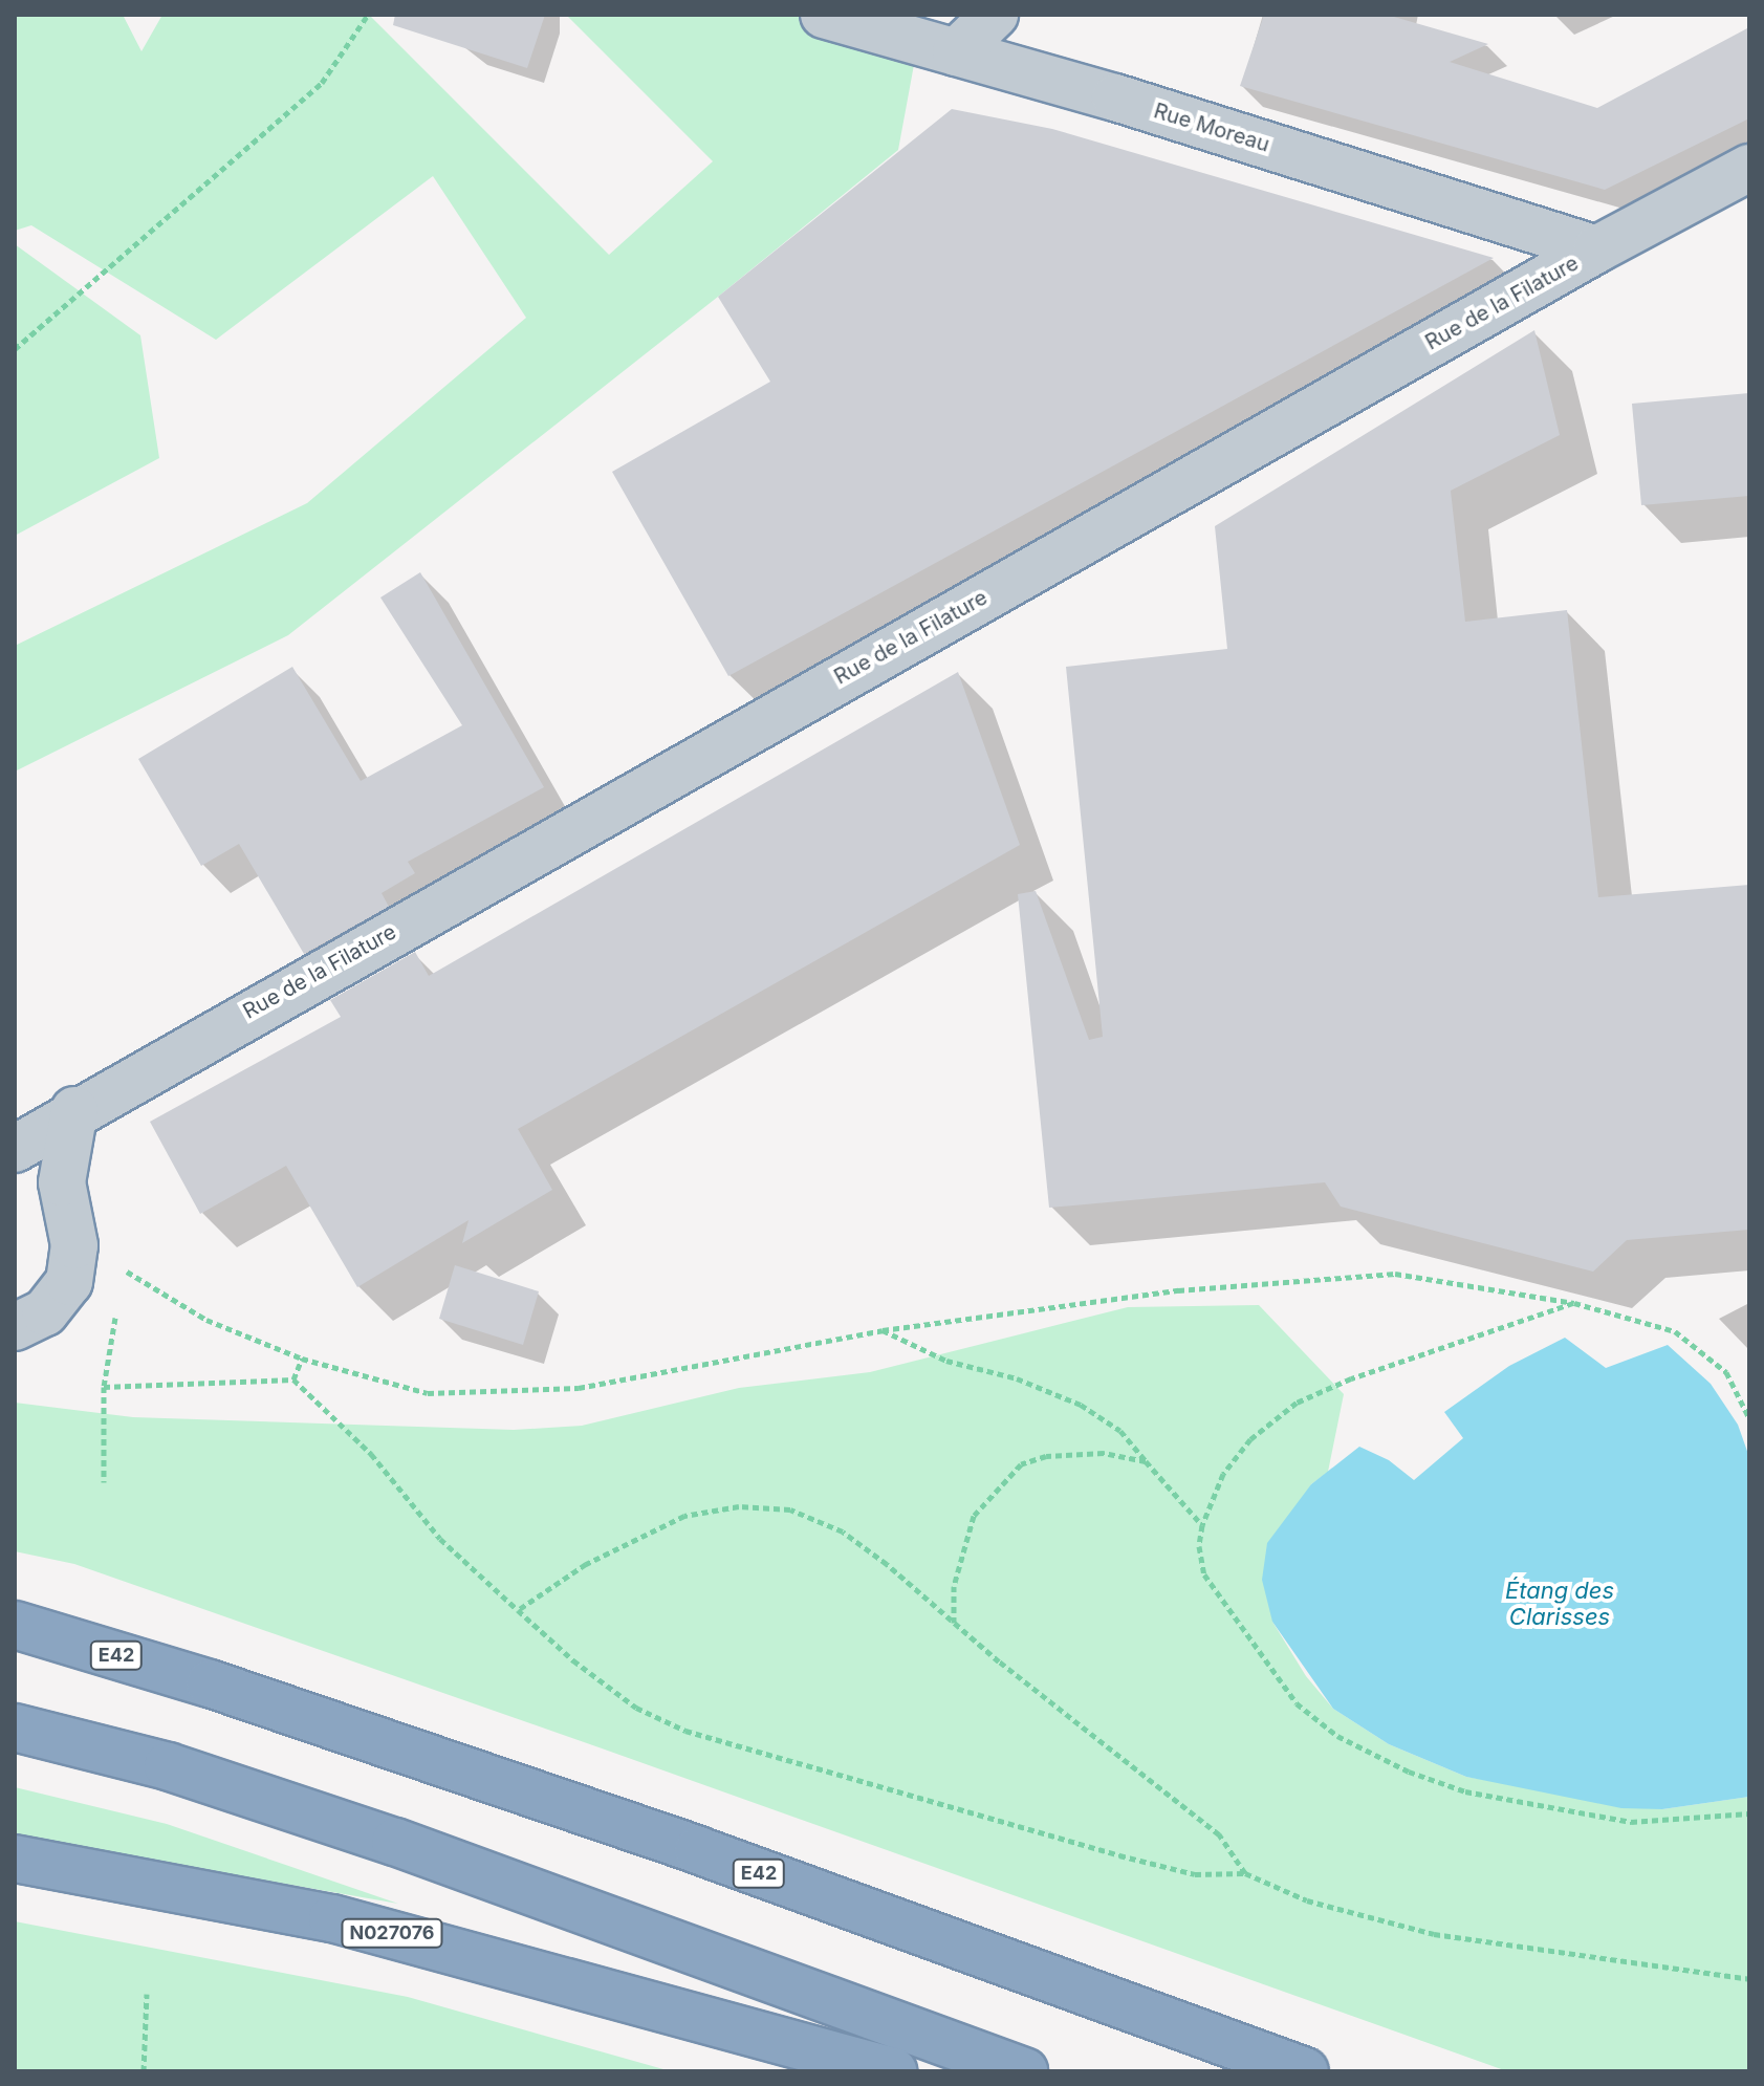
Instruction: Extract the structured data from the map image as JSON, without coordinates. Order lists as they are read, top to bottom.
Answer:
{
  "streets": {
    "highway": ["E42", "N027076"],
    "street": ["Rue Moreau", "Rue de la Filature"]
  },
  "crossings": [
    ["Rue Moreau", "Rue de la Filature"]
  ],
  "water": ["Étang des Clarisses"]
}
